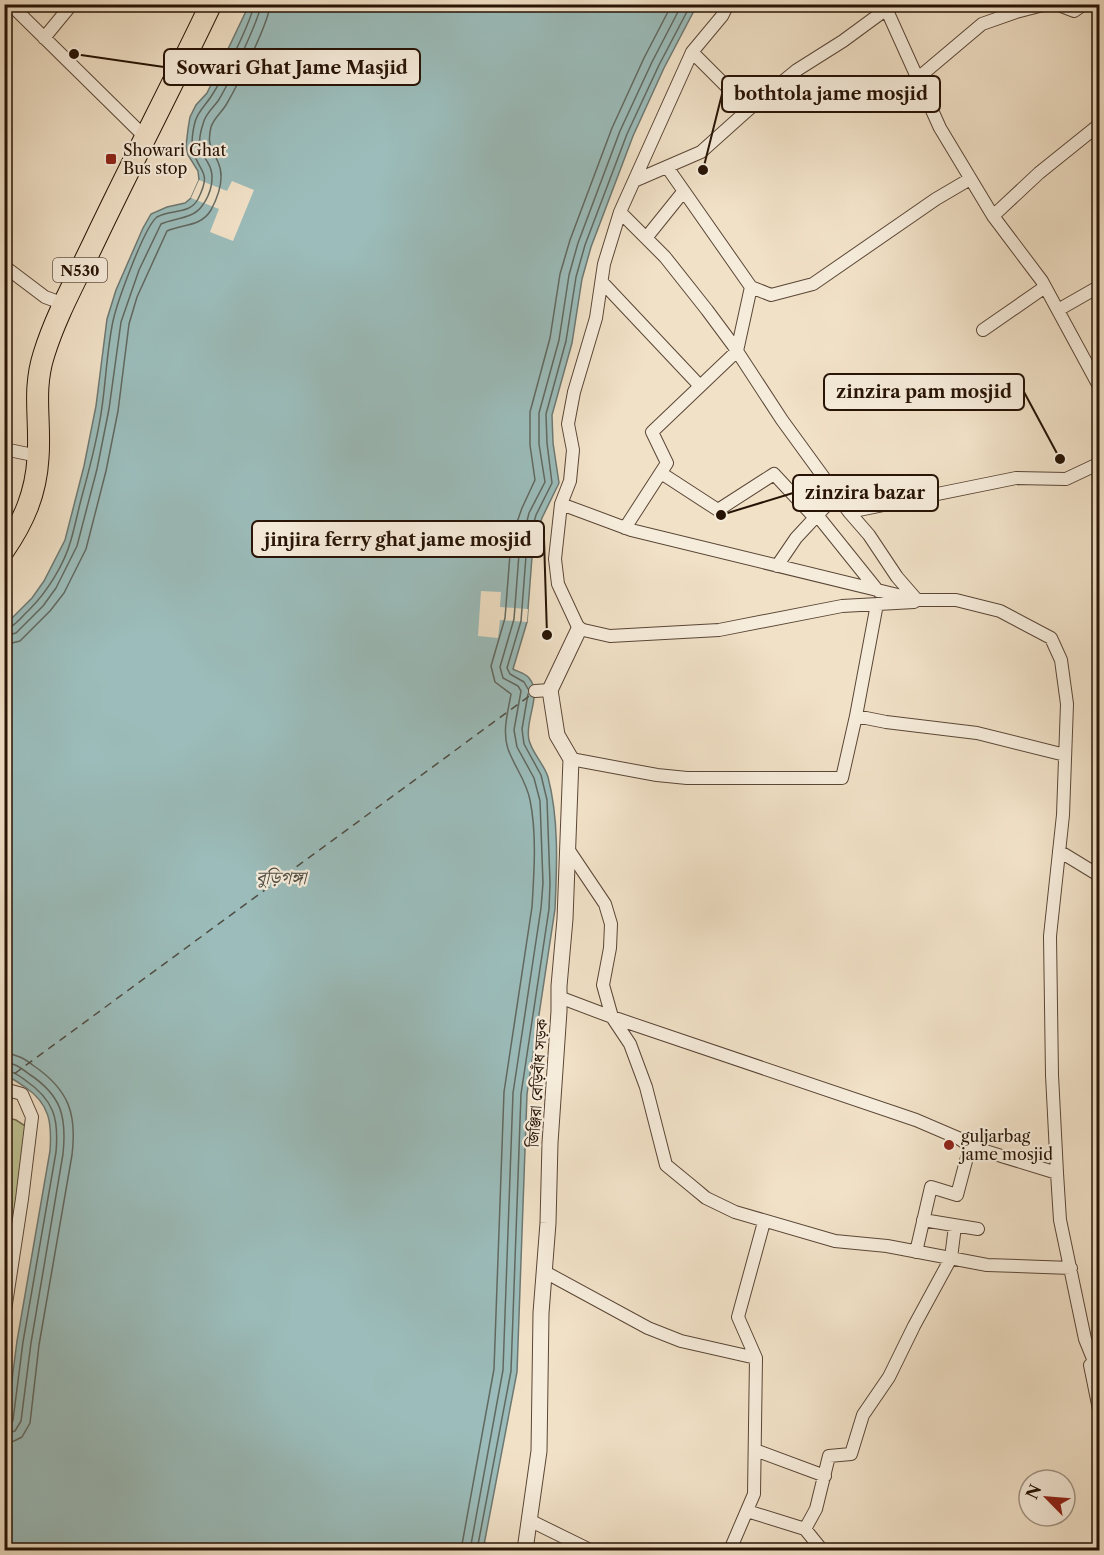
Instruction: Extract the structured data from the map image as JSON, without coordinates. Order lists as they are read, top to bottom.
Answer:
{
  "streets": {
    "highway": ["N530"],
    "street": ["জিঞ্জিরা বেড়িবাঁধ সড়ক"]
  },
  "water": ["বুড়িগঙ্গা"],
  "places": {
    "other": [
      "Sowari Ghat Jame Masjid",
      "bothtola jame mosjid",
      "zinzira pam mosjid",
      "zinzira bazar",
      "jinjira ferry ghat jame mosjid",
      "guljarbag jame mosjid"
    ],
    "transit": ["Showari Ghat Bus stop"]
  },
  "north": "top left"
}
